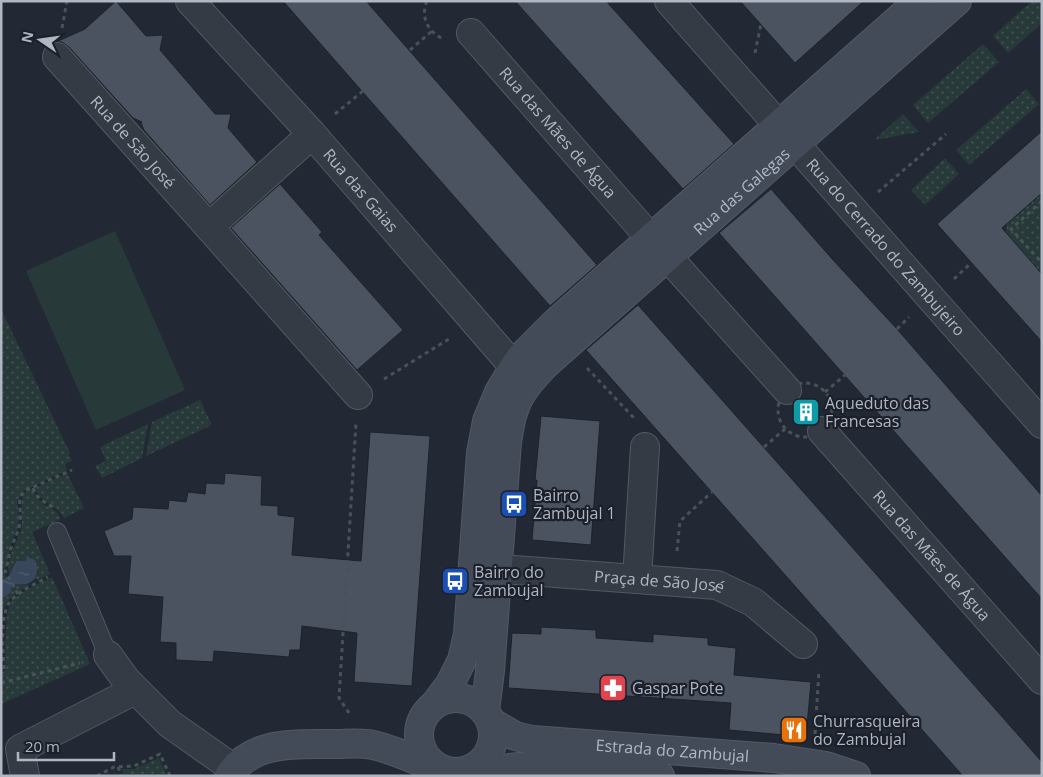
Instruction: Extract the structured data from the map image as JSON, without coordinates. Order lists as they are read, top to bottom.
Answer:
{
  "streets": {
    "street": [
      "Rua das Mães de Água",
      "Rua de São José",
      "Rua das Gaias",
      "Rua das Galegas",
      "Rua do Cerrado do Zambujeiro",
      "Praça de São José",
      "Estrada do Zambujal"
    ]
  },
  "crossings": [
    ["Rua das Gaias", "Rua das Galegas"],
    ["Rua das Galegas", "Rua do Cerrado do Zambujeiro"]
  ],
  "places": {
    "building": ["Aqueduto das Francesas"],
    "bus stop": ["Bairro Zambujal 1", "Bairro do Zambujal"],
    "pharmacy": ["Gaspar Pote"],
    "restaurant": ["Churrasqueira do Zambujal"]
  },
  "scale_bar": "20 m",
  "north": "left"
}
